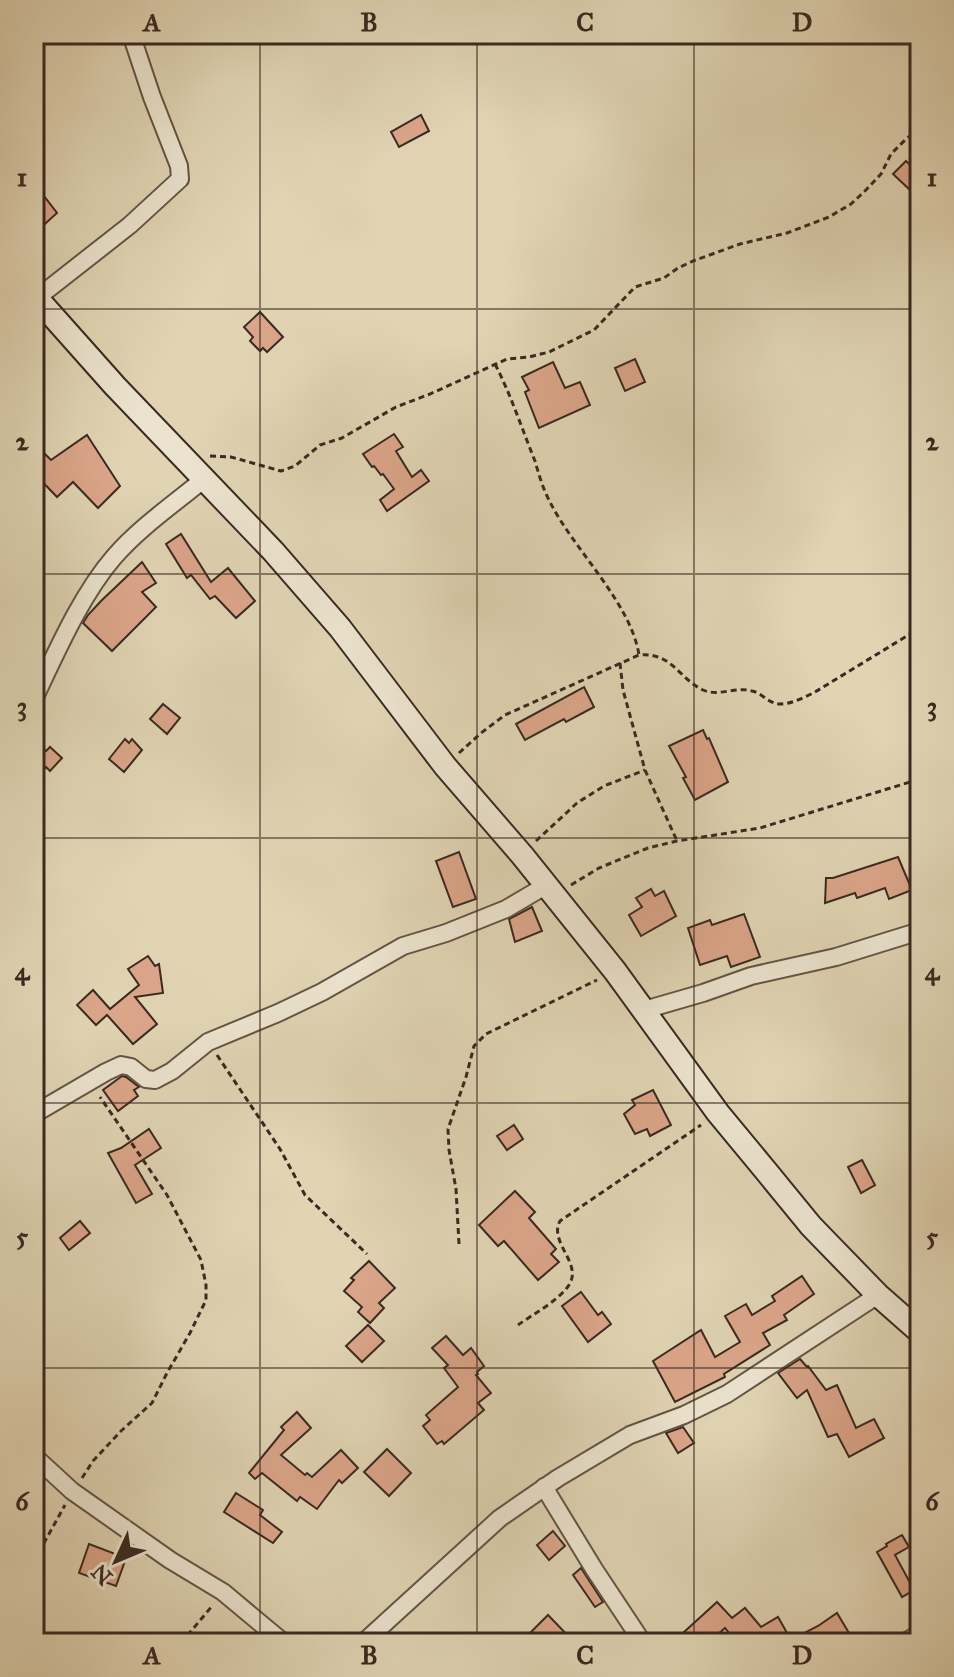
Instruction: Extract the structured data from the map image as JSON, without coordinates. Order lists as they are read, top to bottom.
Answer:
{
  "north": "bottom left",
  "grid": {
    "columns": [
      "A",
      "B",
      "C",
      "D"
    ],
    "rows": [
      "1",
      "2",
      "3",
      "4",
      "5",
      "6"
    ]
  }
}
